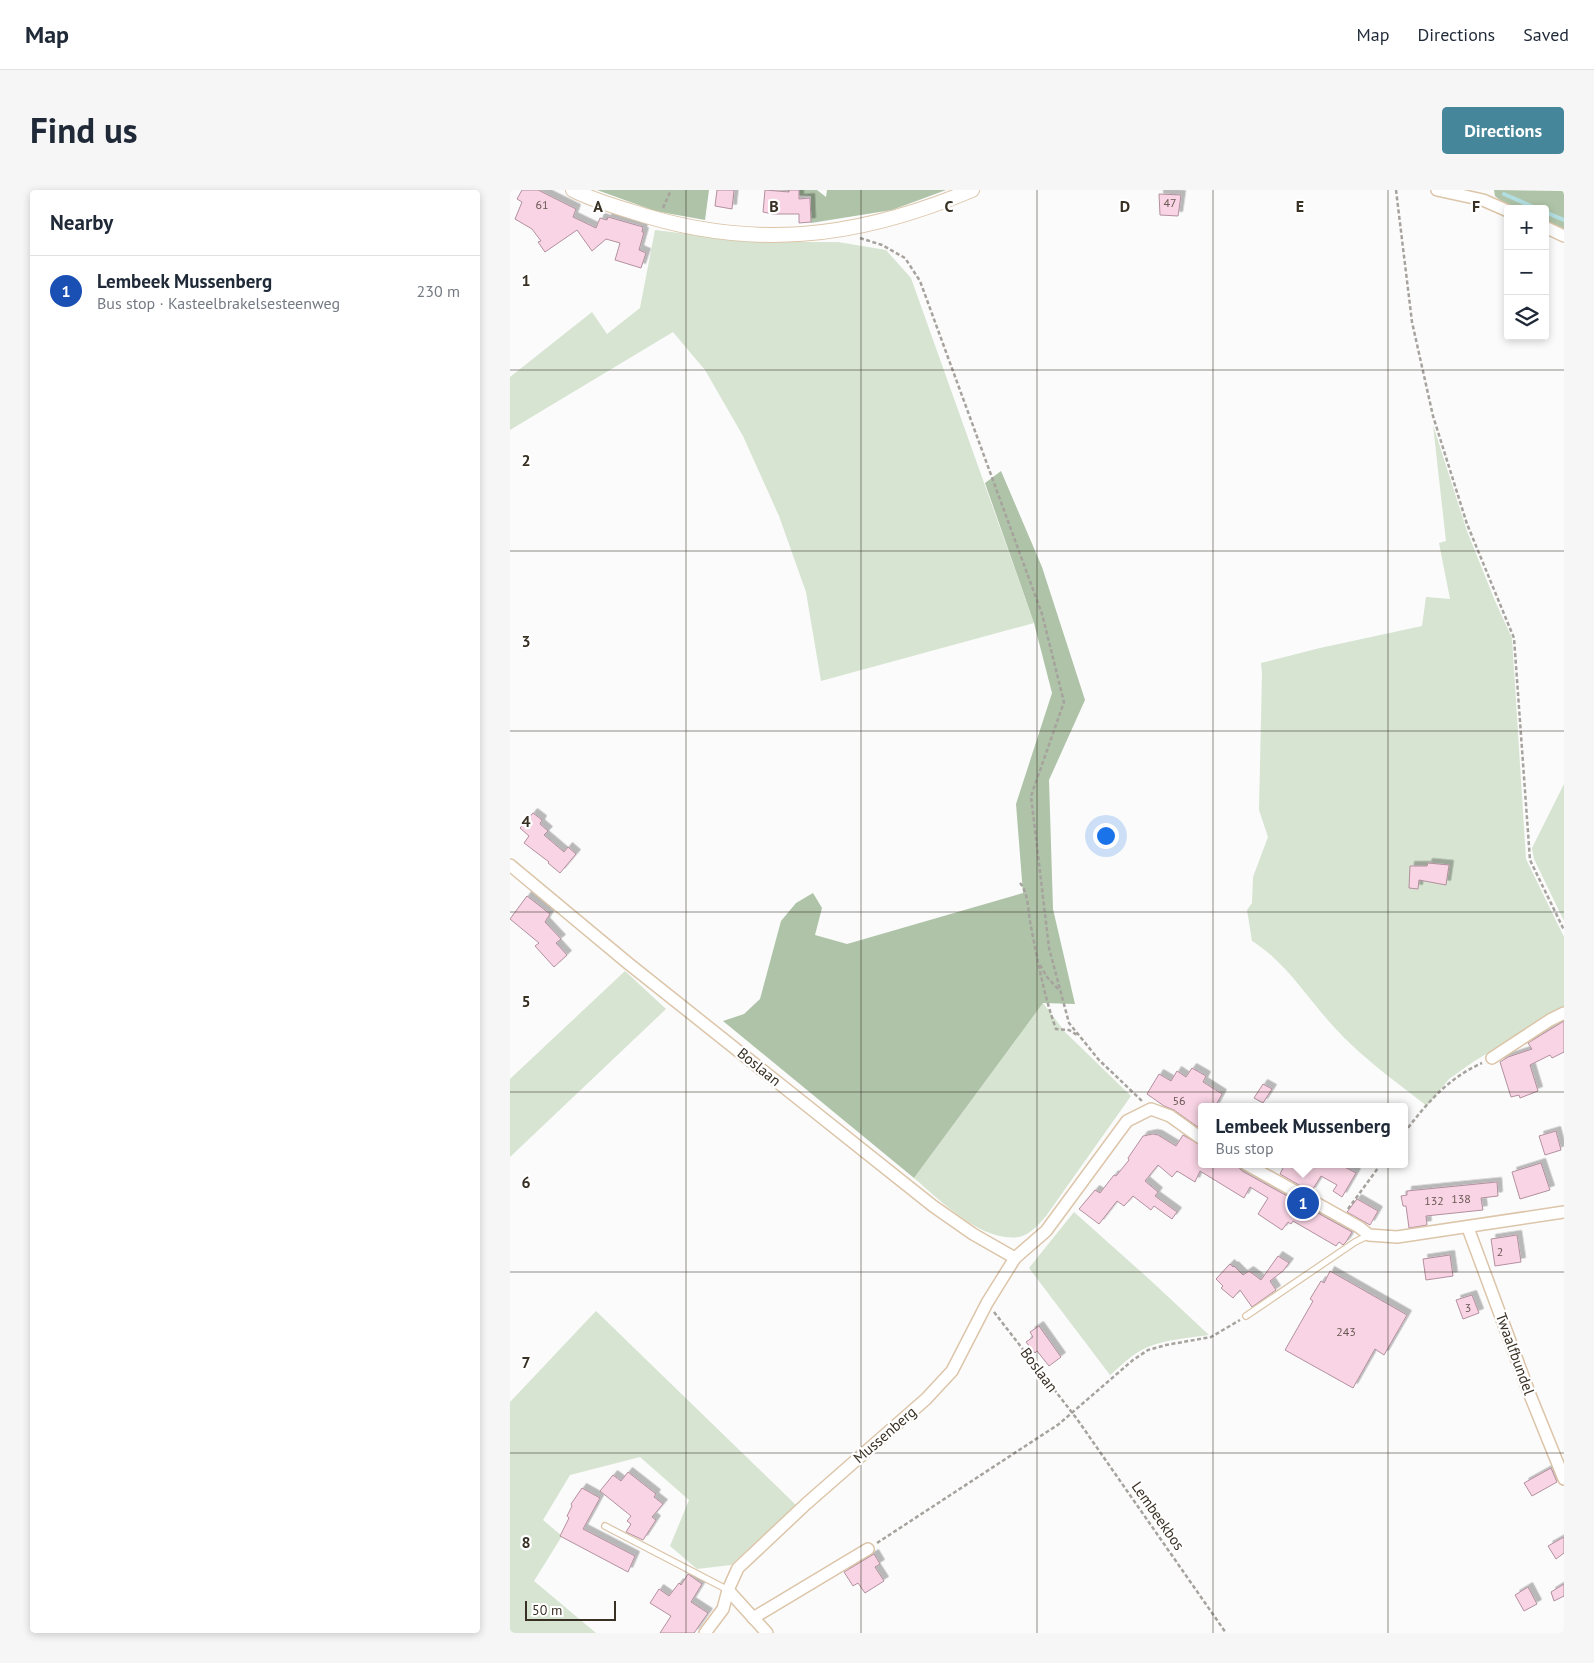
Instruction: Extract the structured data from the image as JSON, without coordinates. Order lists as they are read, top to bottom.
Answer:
{
  "streets": {
    "street": ["Boslaan", "Twaalfbundel", "Mussenberg"],
    "path": ["Lembeekbos"]
  },
  "crossings": [
    ["Boslaan", "Mussenberg"],
    ["Boslaan", "Lembeekbos"]
  ],
  "house_numbers": [
    "47",
    "61",
    "56",
    "138",
    "132",
    "2",
    "3",
    "243"
  ],
  "scale_bar": "50 m",
  "page": {
    "header": "Map",
    "nav": ["Map", "Directions", "Saved"],
    "title": "Find us",
    "buttons": "Directions",
    "heading": "Nearby",
    "map_buttons": ["+", "−"],
    "list": [
      {
        "mark": "1",
        "name": "Lembeek Mussenberg",
        "note": "Bus stop · Kasteelbrakelsesteenweg",
        "value": "230 m"
      }
    ],
    "popup": ["Lembeek Mussenberg", "Bus stop"],
    "pins": "1",
    "scale": "50 m"
  },
  "grid": {
    "columns": [
      "A",
      "B",
      "C",
      "D",
      "E",
      "F"
    ],
    "rows": [
      "1",
      "2",
      "3",
      "4",
      "5",
      "6",
      "7",
      "8"
    ]
  }
}
